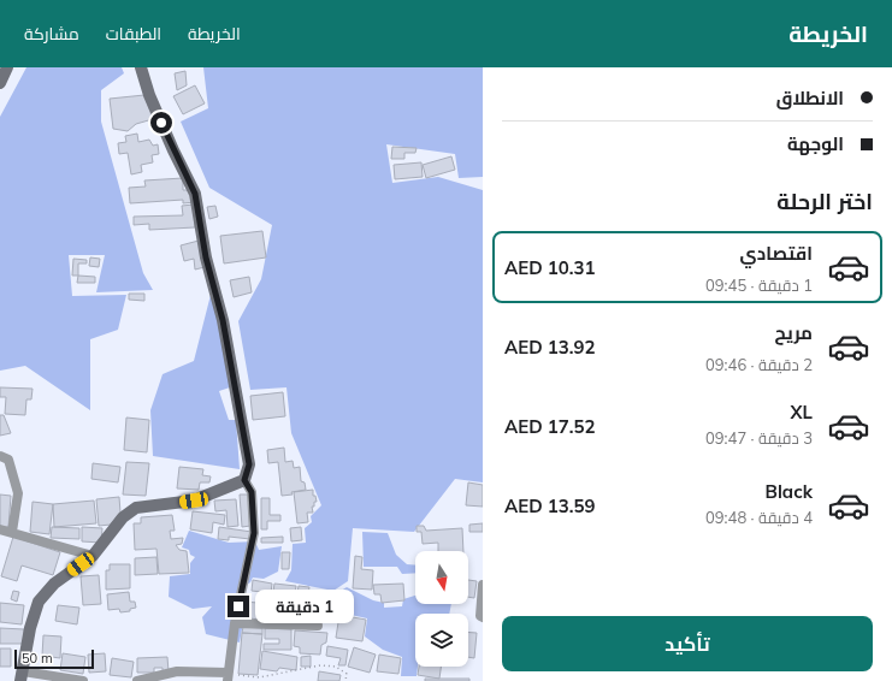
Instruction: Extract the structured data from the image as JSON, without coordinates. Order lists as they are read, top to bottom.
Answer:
{
  "scale_bar": "50 m",
  "north": "bottom",
  "page": {
    "header": "الخريطة",
    "nav": ["الخريطة", "الطبقات", "مشاركة"],
    "banner": ["الانطلاق", "الوجهة"],
    "heading": "اختر الرحلة",
    "list": [
      {
        "name": "اقتصادي",
        "note": "1 دقيقة · 09:45",
        "value": "AED 10.31"
      },
      {
        "name": "مريح",
        "note": "2 دقيقة · 09:46",
        "value": "AED 13.92"
      },
      {
        "name": "XL",
        "note": "3 دقيقة · 09:47",
        "value": "AED 17.52"
      },
      {
        "name": "Black",
        "note": "4 دقيقة · 09:48",
        "value": "AED 13.59"
      }
    ],
    "bubble": "1 دقيقة",
    "buttons": "تأكيد",
    "scale": "50 m"
  }
}
